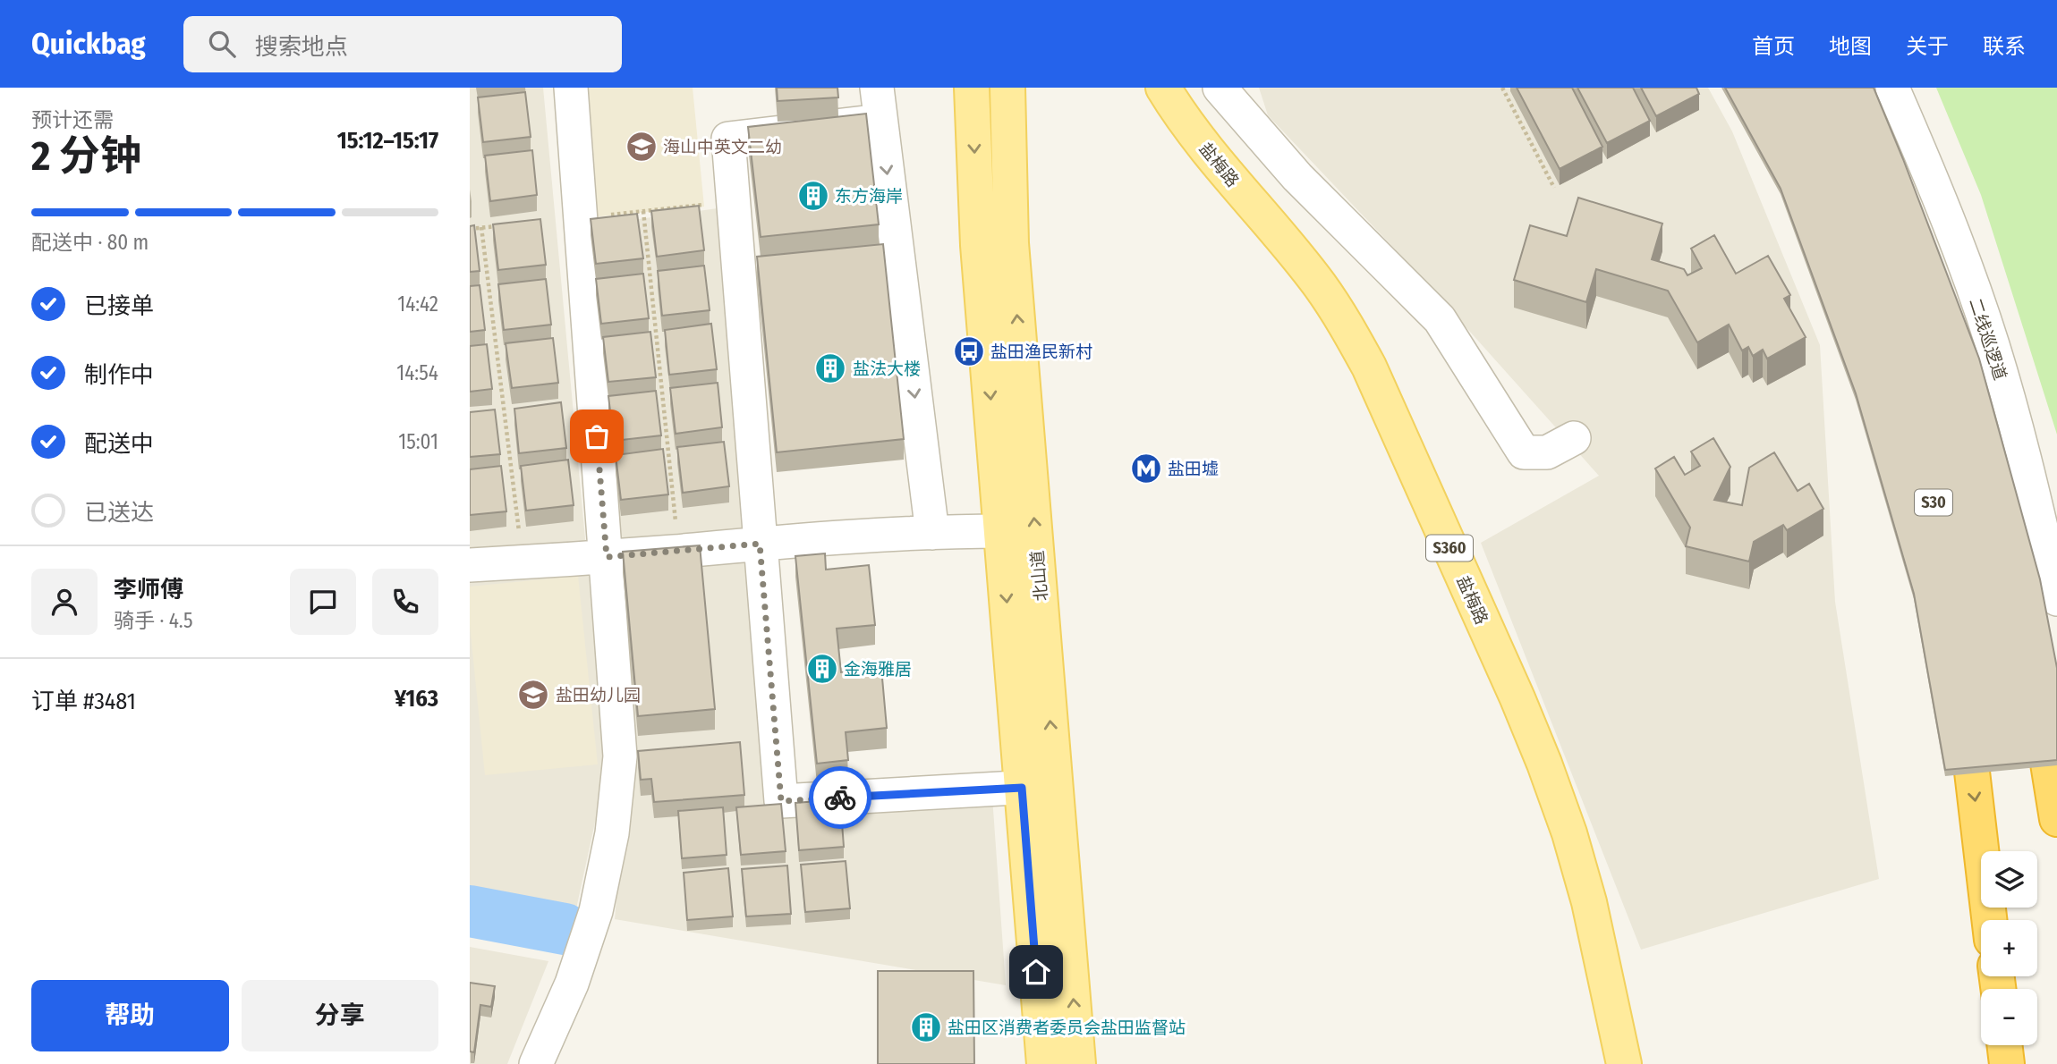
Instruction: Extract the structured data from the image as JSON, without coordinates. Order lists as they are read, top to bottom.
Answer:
{
  "streets": {
    "main road": ["盐梅路", "S360", "北山道"],
    "street": ["二线巡逻道"]
  },
  "places": {
    "school or university": ["海山中英文二幼", "盐田幼儿园"],
    "building": [
      "东方海岸",
      "盐法大楼",
      "金海雅居",
      "盐田区消费者委员会盐田监督站"
    ],
    "bus stop": ["盐田渔民新村"],
    "metro station": ["盐田墟"]
  },
  "page": {
    "header": "Quickbag",
    "search": "搜索地点",
    "nav": [
      "首页",
      "地图",
      "关于",
      "联系"
    ],
    "heading": ["2 分钟", "预计还需", "15:12–15:17"],
    "panel": [
      "李师傅",
      "骑手 · 4.5",
      "订单 #3481",
      "¥163"
    ],
    "bar": "配送中 · 80 m",
    "list": [
      ["已接单", "14:42"],
      ["制作中", "14:54"],
      ["配送中", "15:01"],
      "已送达"
    ],
    "map_buttons": ["+", "−"],
    "buttons": ["帮助", "分享"]
  }
}
